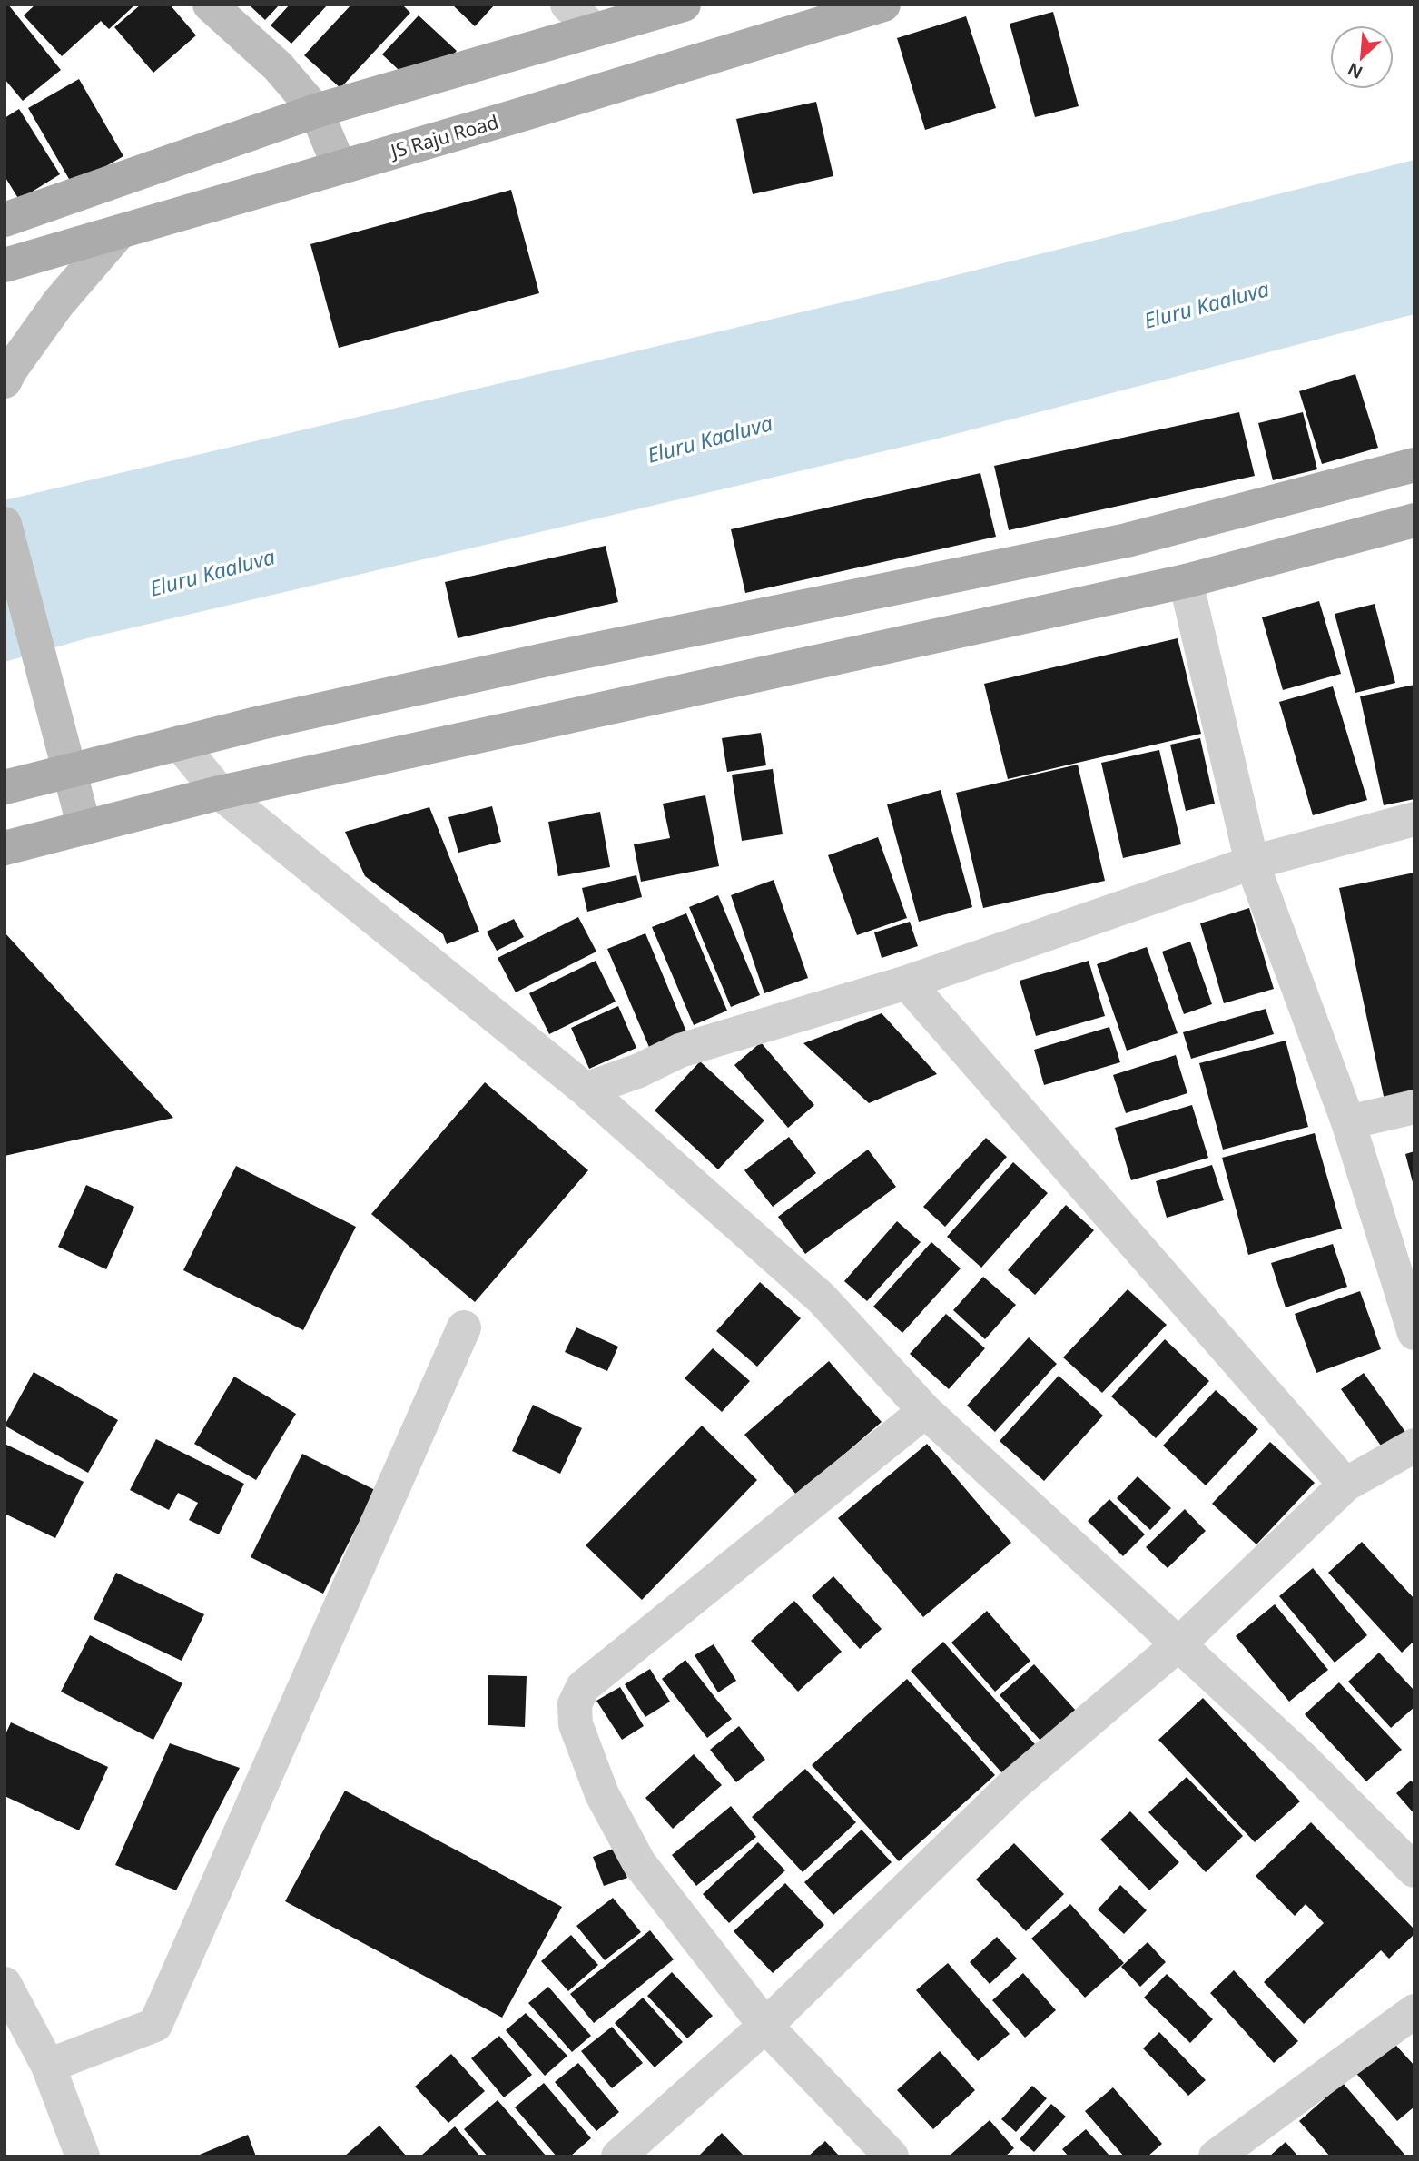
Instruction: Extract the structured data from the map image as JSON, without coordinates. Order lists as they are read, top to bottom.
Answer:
{
  "streets": {
    "main road": ["JS Raju Road"]
  },
  "water": ["Eluru Kaaluva"],
  "north": "bottom left"
}
